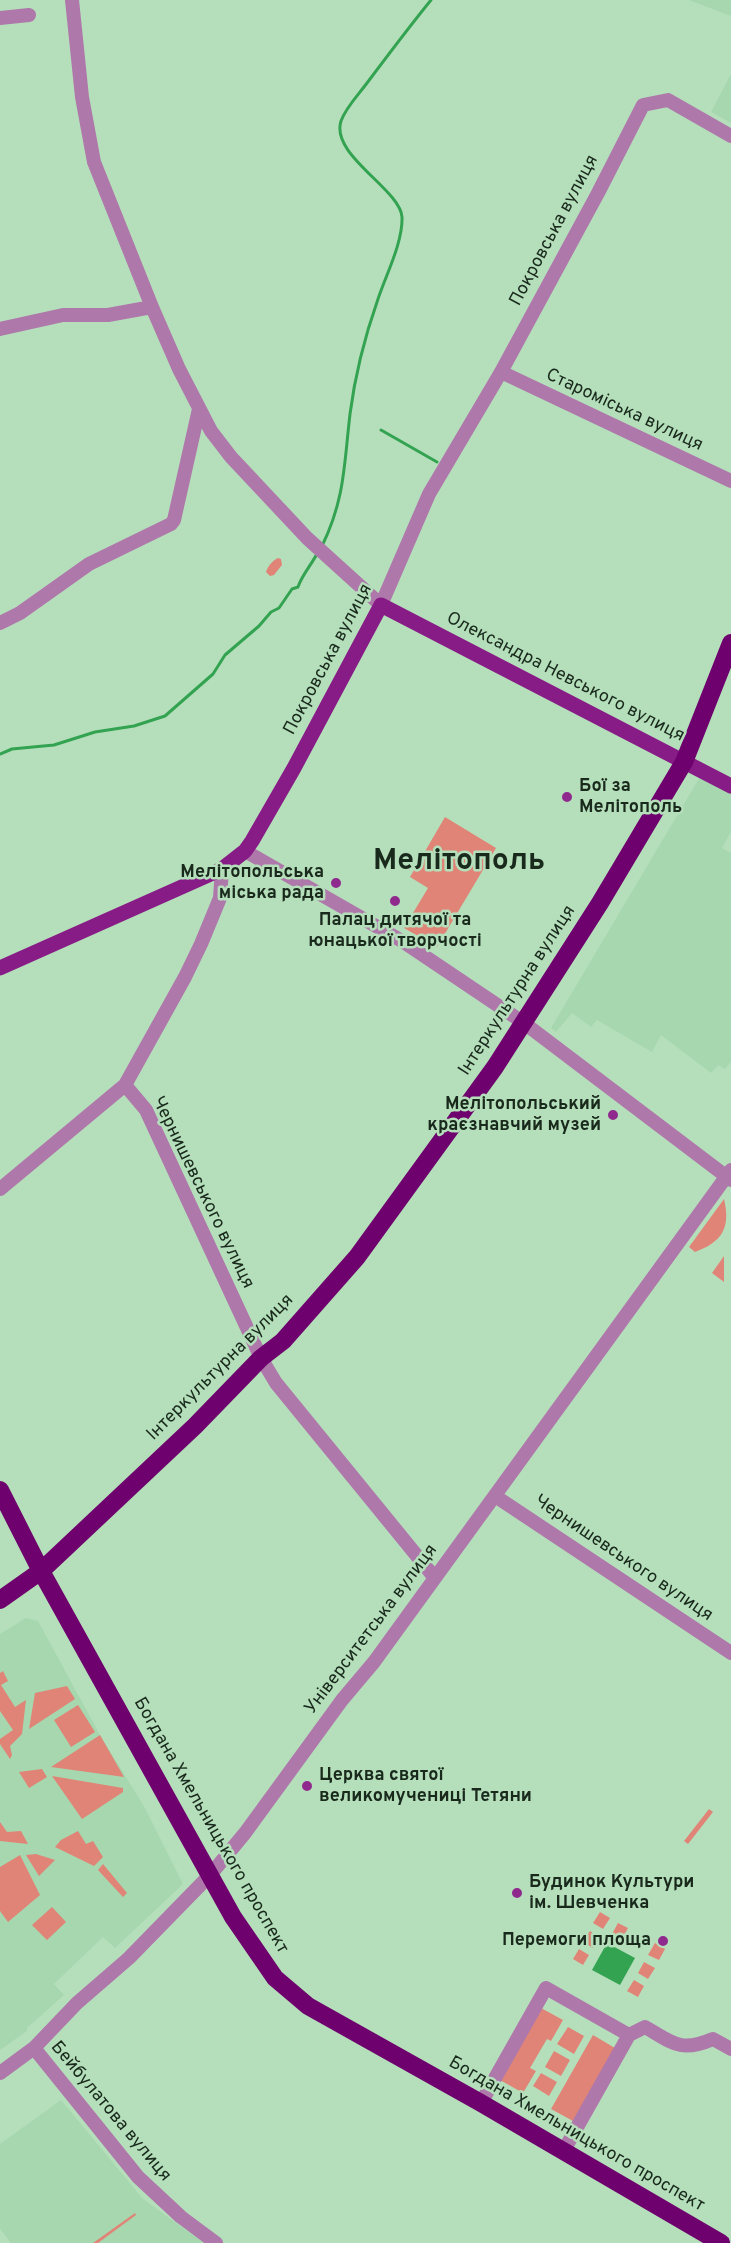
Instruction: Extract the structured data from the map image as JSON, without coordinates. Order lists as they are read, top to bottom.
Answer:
{
  "streets": {
    "highway": ["Інтеркультурна вулиця", "Богдана Хмельницького проспект"],
    "main road": ["Покровська вулиця", "Олександра Невського вулиця"],
    "street": [
      "Староміська вулиця",
      "Чернишевського вулиця",
      "Університетська вулиця",
      "Бейбулатова вулиця"
    ]
  },
  "crossings": [
    ["Покровська вулиця", "Староміська вулиця"],
    ["Покровська вулиця", "Олександра Невського вулиця"],
    ["Олександра Невського вулиця", "Інтеркультурна вулиця"],
    ["Інтеркультурна вулиця", "Чернишевського вулиця"],
    ["Інтеркультурна вулиця", "Богдана Хмельницького проспект"],
    ["Чернишевського вулиця", "Університетська вулиця"],
    ["Університетська вулиця", "Богдана Хмельницького проспект"],
    ["Університетська вулиця", "Бейбулатова вулиця"]
  ],
  "districts": ["Мелітополь"],
  "places": [
    "Бої за Мелітополь",
    "Мелітопольська міська рада",
    "Палац дитячої та юнацької творчості",
    "Мелітопольський краєзнавчий музей",
    "Церква святої великомучениці Тетяни",
    "Будинок Культури ім. Шевченка",
    "Перемоги площа"
  ]
}
